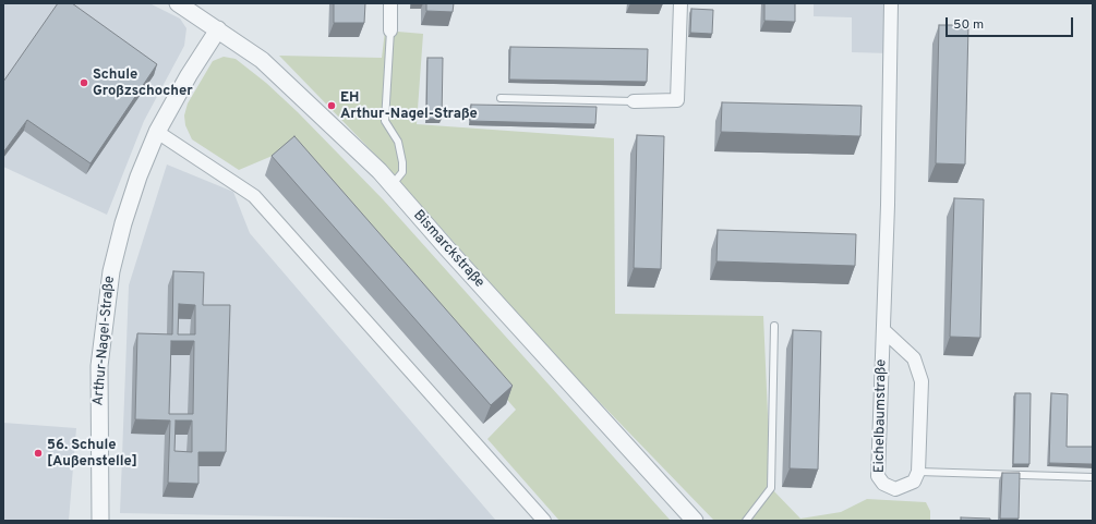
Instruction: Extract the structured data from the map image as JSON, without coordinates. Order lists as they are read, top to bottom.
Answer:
{
  "streets": {
    "street": ["Bismarckstraße", "Arthur-Nagel-Straße", "Eichelbaumstraße"]
  },
  "crossings": [
    ["Bismarckstraße", "Arthur-Nagel-Straße"]
  ],
  "places": ["Schule Großzschocher", "EH Arthur-Nagel-Straße", "56. Schule [Außenstelle]"],
  "scale_bar": "50 m"
}
